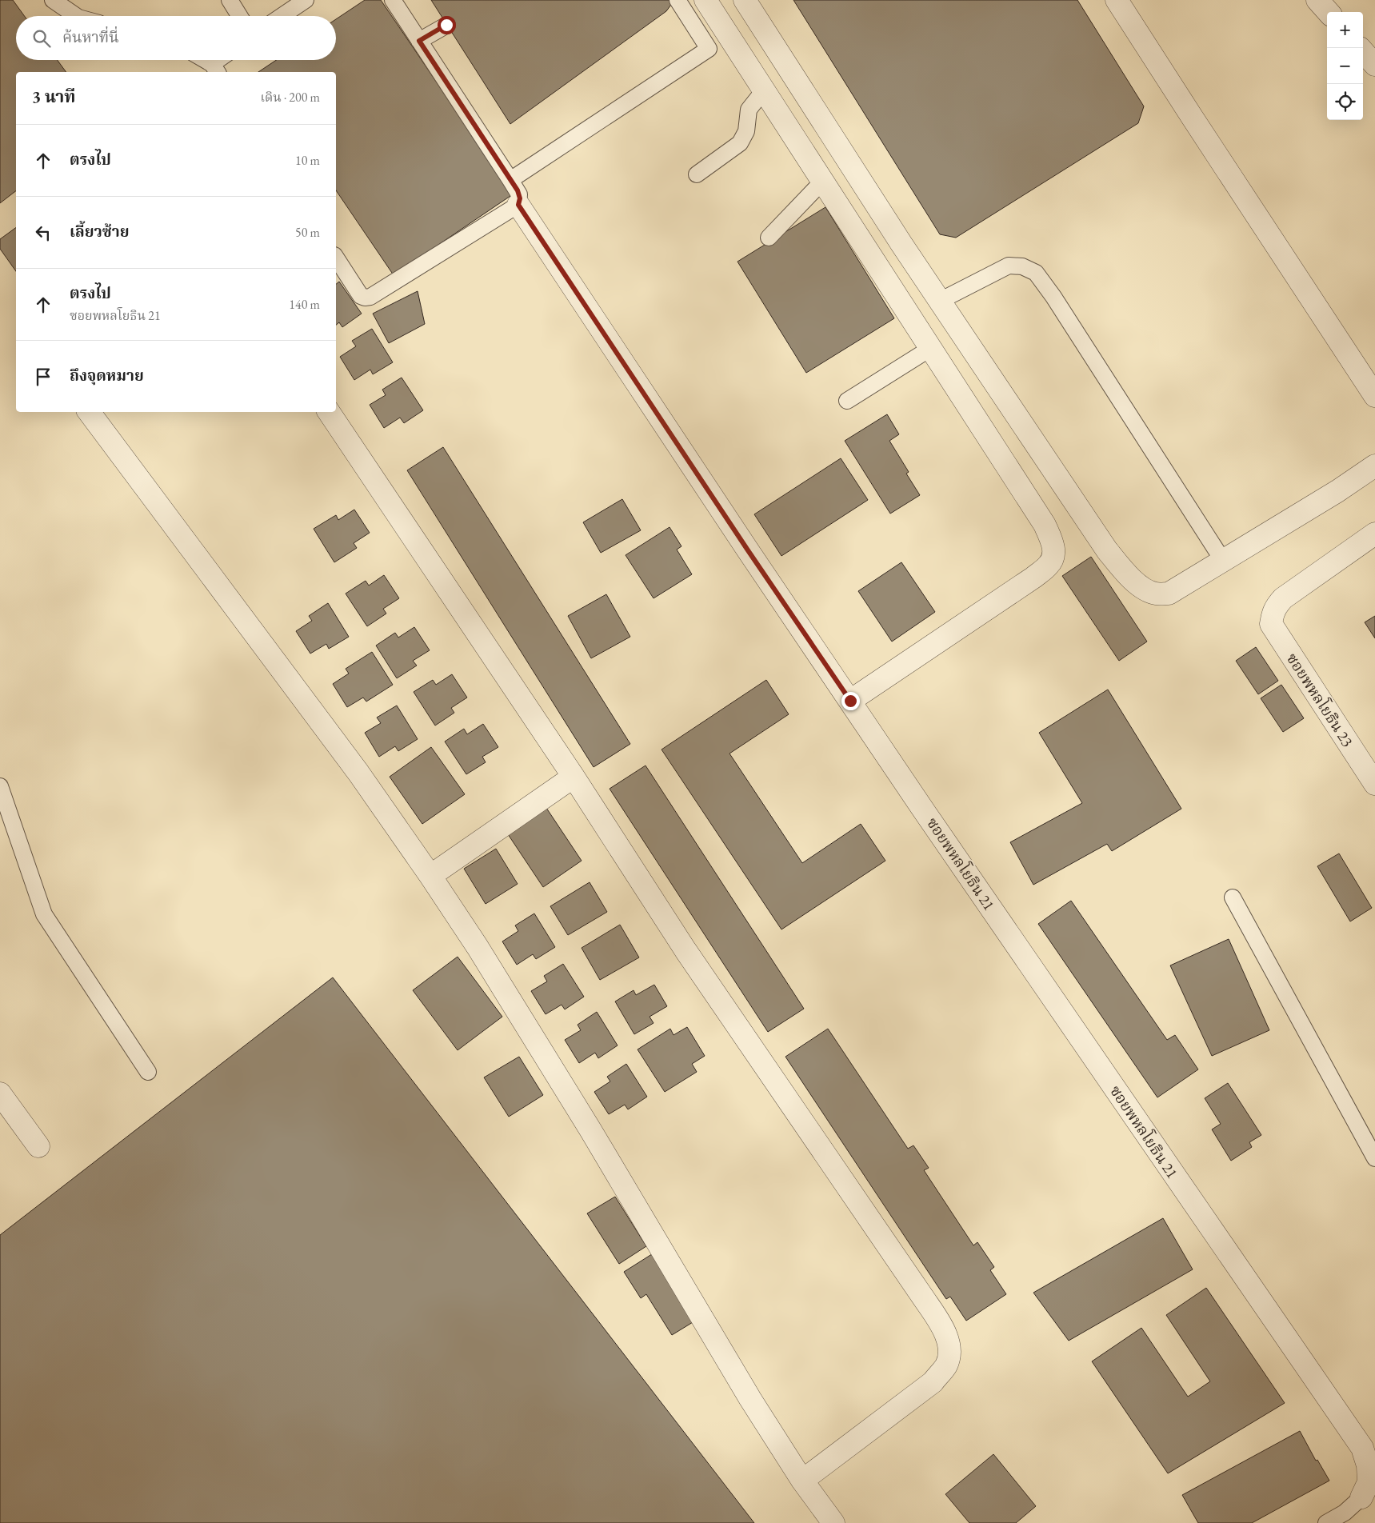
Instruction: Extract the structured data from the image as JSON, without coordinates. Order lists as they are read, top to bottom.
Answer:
{
  "streets": {
    "street": ["ซอยพหลโยธิน 23", "ซอยพหลโยธิน 21"]
  },
  "page": {
    "map_buttons": ["+", "−"],
    "search": "ค้นหาที่นี่",
    "heading": ["3 นาที", "เดิน · 200 m"],
    "list": [
      ["ตรงไป", "10 m"],
      ["เลี้ยวซ้าย", "50 m"],
      ["ตรงไป", "ซอยพหลโยธิน 21", "140 m"],
      "ถึงจุดหมาย"
    ]
  }
}
